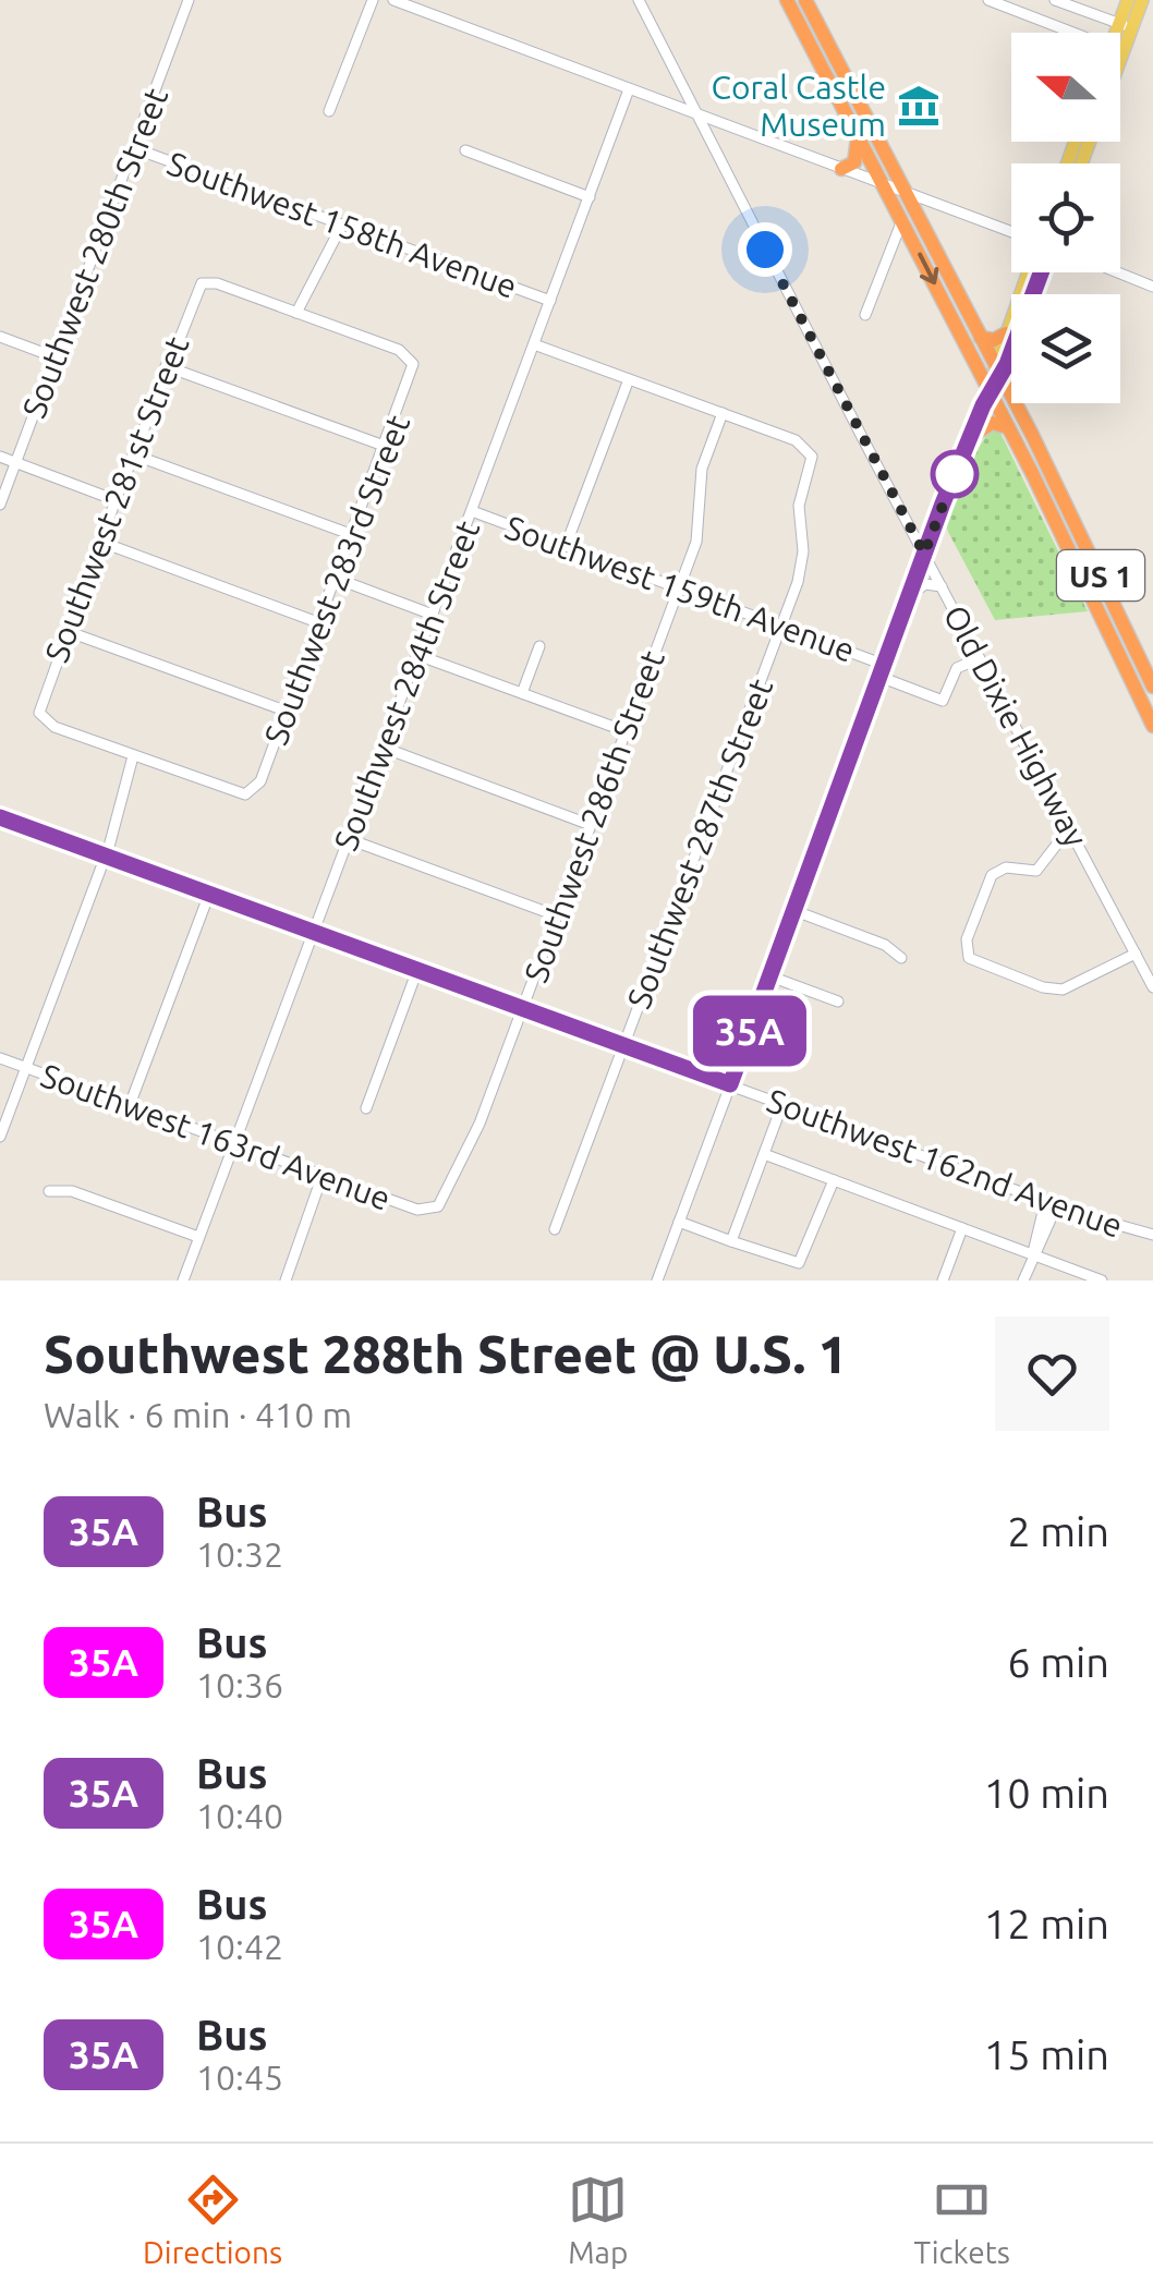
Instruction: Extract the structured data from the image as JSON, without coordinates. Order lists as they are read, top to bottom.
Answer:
{
  "streets": {
    "highway": ["US 1"],
    "street": [
      "Southwest 158th Avenue",
      "Southwest 280th Street",
      "Southwest 281st Street",
      "Southwest 283rd Street",
      "Southwest 159th Avenue",
      "Southwest 284th Street",
      "Old Dixie Highway",
      "Southwest 286th Street",
      "Southwest 287th Street",
      "Southwest 163rd Avenue",
      "Southwest 162nd Avenue"
    ]
  },
  "crossings": [
    ["Southwest 158th Avenue", "Southwest 280th Street"],
    ["Southwest 158th Avenue", "Southwest 284th Street"],
    ["Southwest 281st Street", "Southwest 283rd Street"],
    ["Southwest 159th Avenue", "Southwest 284th Street"],
    ["Southwest 159th Avenue", "Southwest 286th Street"],
    ["Southwest 159th Avenue", "Southwest 287th Street"],
    ["Southwest 284th Street", "Southwest 163rd Avenue"],
    ["Southwest 284th Street", "Southwest 162nd Avenue"],
    ["Southwest 286th Street", "Southwest 287th Street"],
    ["Southwest 286th Street", "Southwest 163rd Avenue"],
    ["Southwest 286th Street", "Southwest 162nd Avenue"],
    ["Southwest 287th Street", "Southwest 162nd Avenue"]
  ],
  "places": {
    "museum": ["Coral Castle Museum"]
  },
  "lines": ["bus line 35A"],
  "north": "left",
  "page": {
    "on_map": "35A",
    "heading": ["Southwest 288th Street @ U.S. 1", "Walk · 6 min · 410 m"],
    "list": [
      {
        "mark": "35A",
        "name": "Bus",
        "note": "10:32",
        "value": "2 min"
      },
      {
        "mark": "35A",
        "name": "Bus",
        "note": "10:36",
        "value": "6 min"
      },
      {
        "mark": "35A",
        "name": "Bus",
        "note": "10:40",
        "value": "10 min"
      },
      {
        "mark": "35A",
        "name": "Bus",
        "note": "10:42",
        "value": "12 min"
      },
      {
        "mark": "35A",
        "name": "Bus",
        "note": "10:45",
        "value": "15 min"
      }
    ],
    "tabs": ["Directions", "Map", "Tickets"]
  }
}
